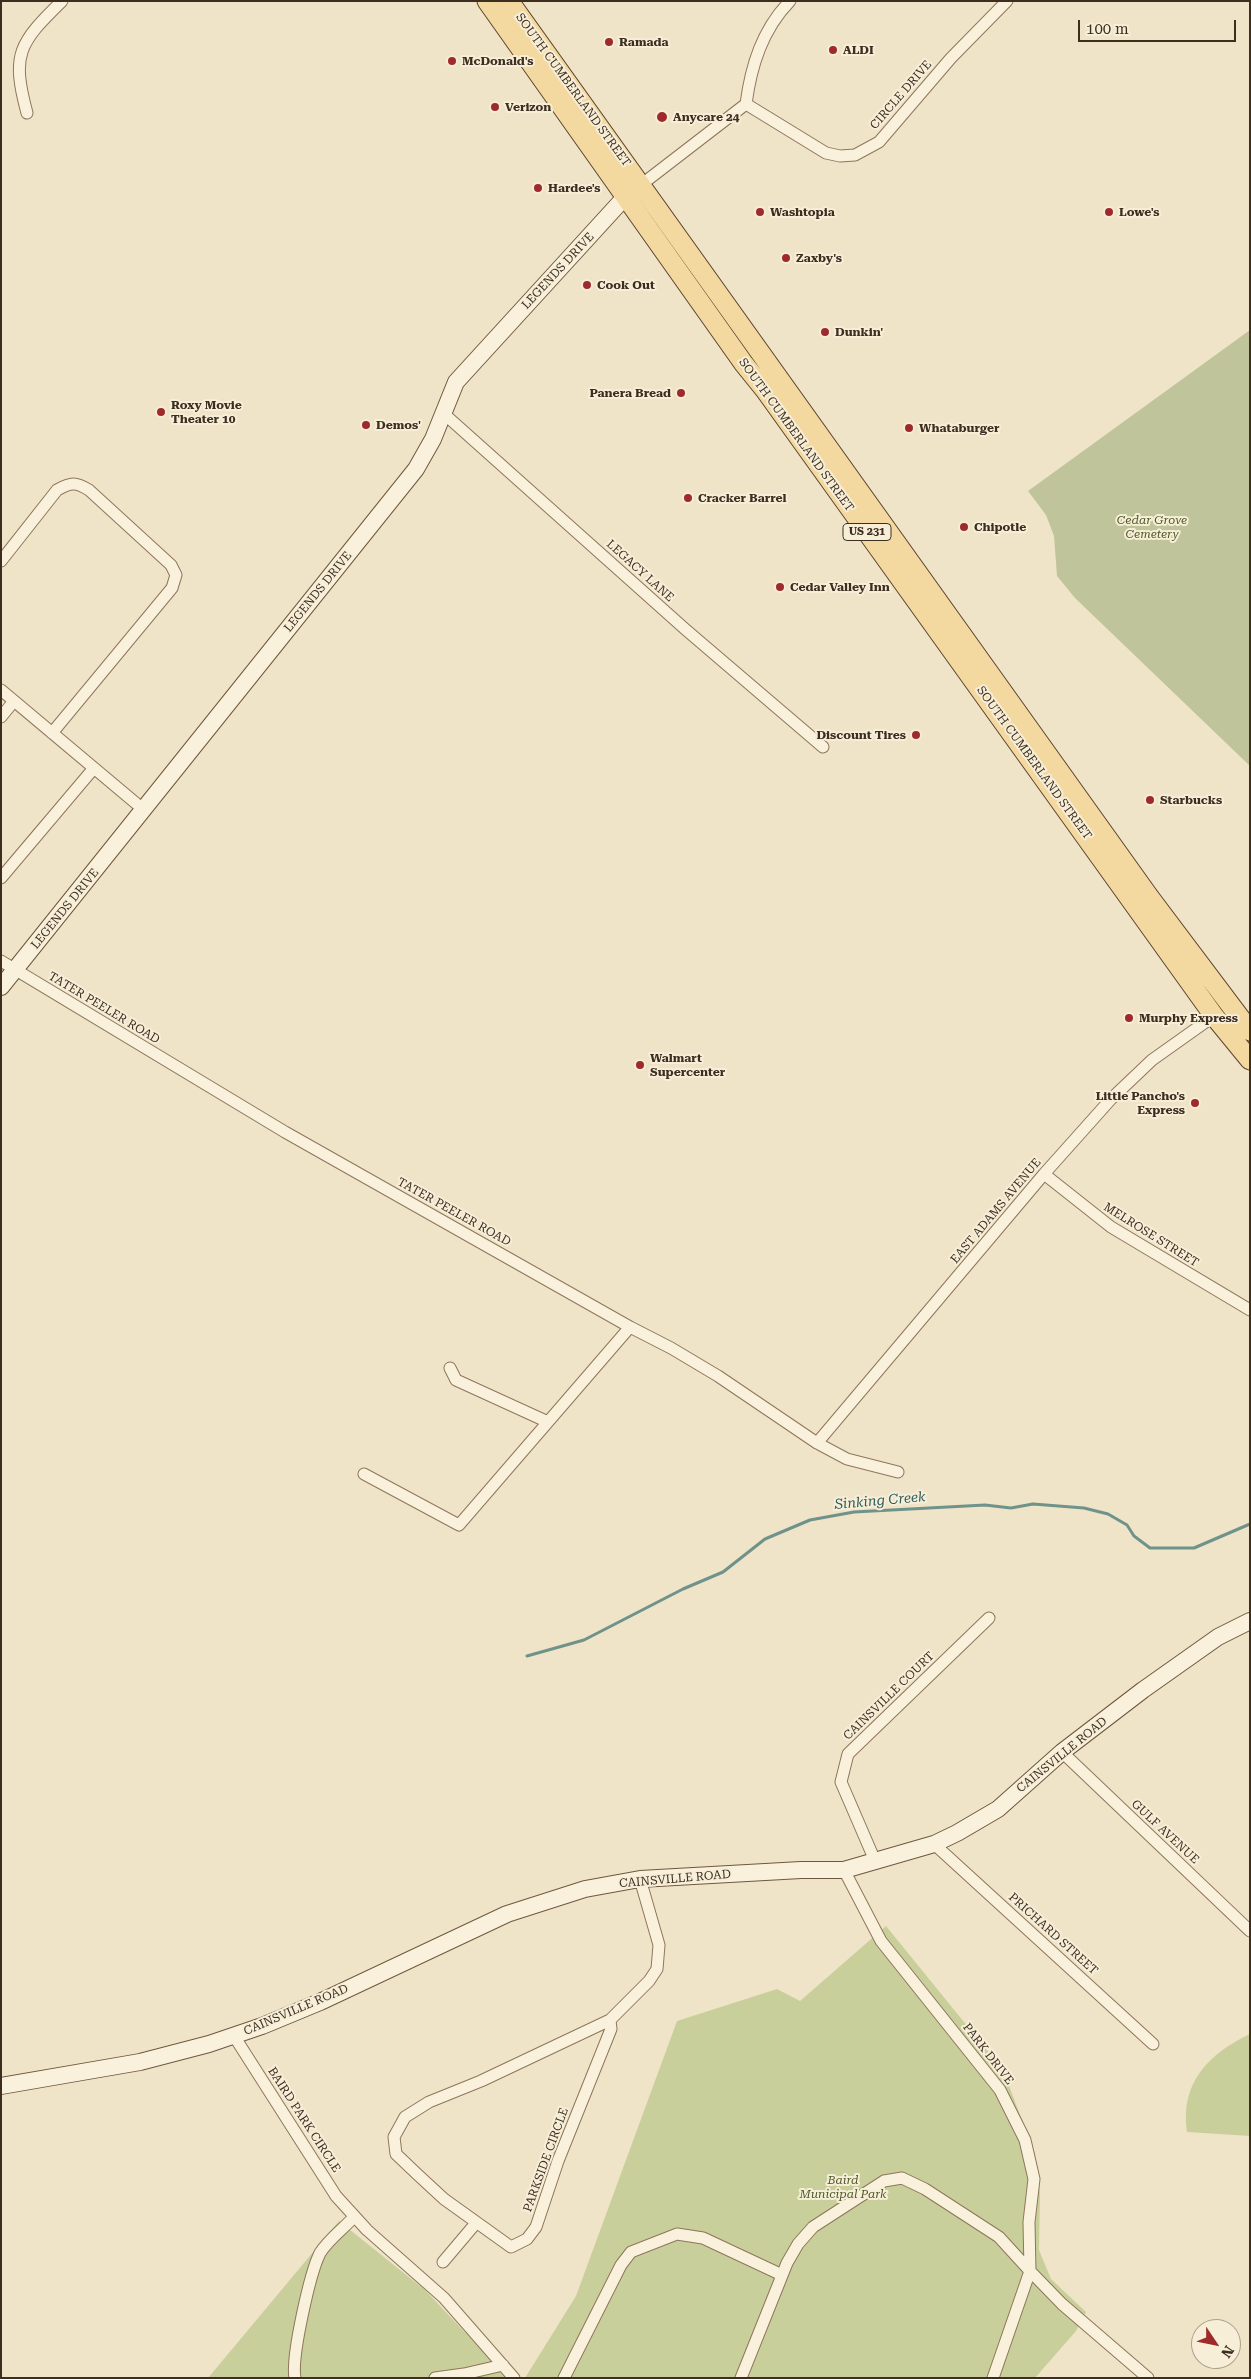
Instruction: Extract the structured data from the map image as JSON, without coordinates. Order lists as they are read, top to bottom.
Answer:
{
  "streets": {
    "main road": [
      "SOUTH CUMBERLAND STREET",
      "LEGENDS DRIVE",
      "US 231",
      "CAINSVILLE ROAD"
    ],
    "street": [
      "CIRCLE DRIVE",
      "LEGACY LANE",
      "TATER PEELER ROAD",
      "EAST ADAMS AVENUE",
      "MELROSE STREET",
      "CAINSVILLE COURT",
      "GULF AVENUE",
      "PRICHARD STREET",
      "PARK DRIVE",
      "BAIRD PARK CIRCLE",
      "PARKSIDE CIRCLE"
    ]
  },
  "crossings": [
    ["SOUTH CUMBERLAND STREET", "LEGENDS DRIVE"],
    ["SOUTH CUMBERLAND STREET", "EAST ADAMS AVENUE"],
    ["LEGENDS DRIVE", "LEGACY LANE"],
    ["LEGENDS DRIVE", "TATER PEELER ROAD"],
    ["TATER PEELER ROAD", "EAST ADAMS AVENUE"],
    ["EAST ADAMS AVENUE", "MELROSE STREET"],
    ["CAINSVILLE COURT", "CAINSVILLE ROAD"],
    ["CAINSVILLE ROAD", "GULF AVENUE"],
    ["CAINSVILLE ROAD", "PRICHARD STREET"],
    ["CAINSVILLE ROAD", "PARK DRIVE"],
    ["CAINSVILLE ROAD", "BAIRD PARK CIRCLE"],
    ["CAINSVILLE ROAD", "PARKSIDE CIRCLE"]
  ],
  "water": ["Sinking Creek"],
  "parks": ["Cedar Grove Cemetery", "Baird Municipal Park"],
  "places": [
    "Ramada",
    "ALDI",
    "McDonald's",
    "Verizon",
    "Anycare 24",
    "Hardee's",
    "Washtopia",
    "Lowe's",
    "Zaxby's",
    "Cook Out",
    "Dunkin'",
    "Panera Bread",
    "Roxy Movie Theater 10",
    "Demos'",
    "Whataburger",
    "Cracker Barrel",
    "Chipotle",
    "Cedar Valley Inn",
    "Discount Tires",
    "Starbucks",
    "Murphy Express",
    "Walmart Supercenter",
    "Little Pancho's Express"
  ],
  "scale_bar": "100 m",
  "north": "bottom right"
}
